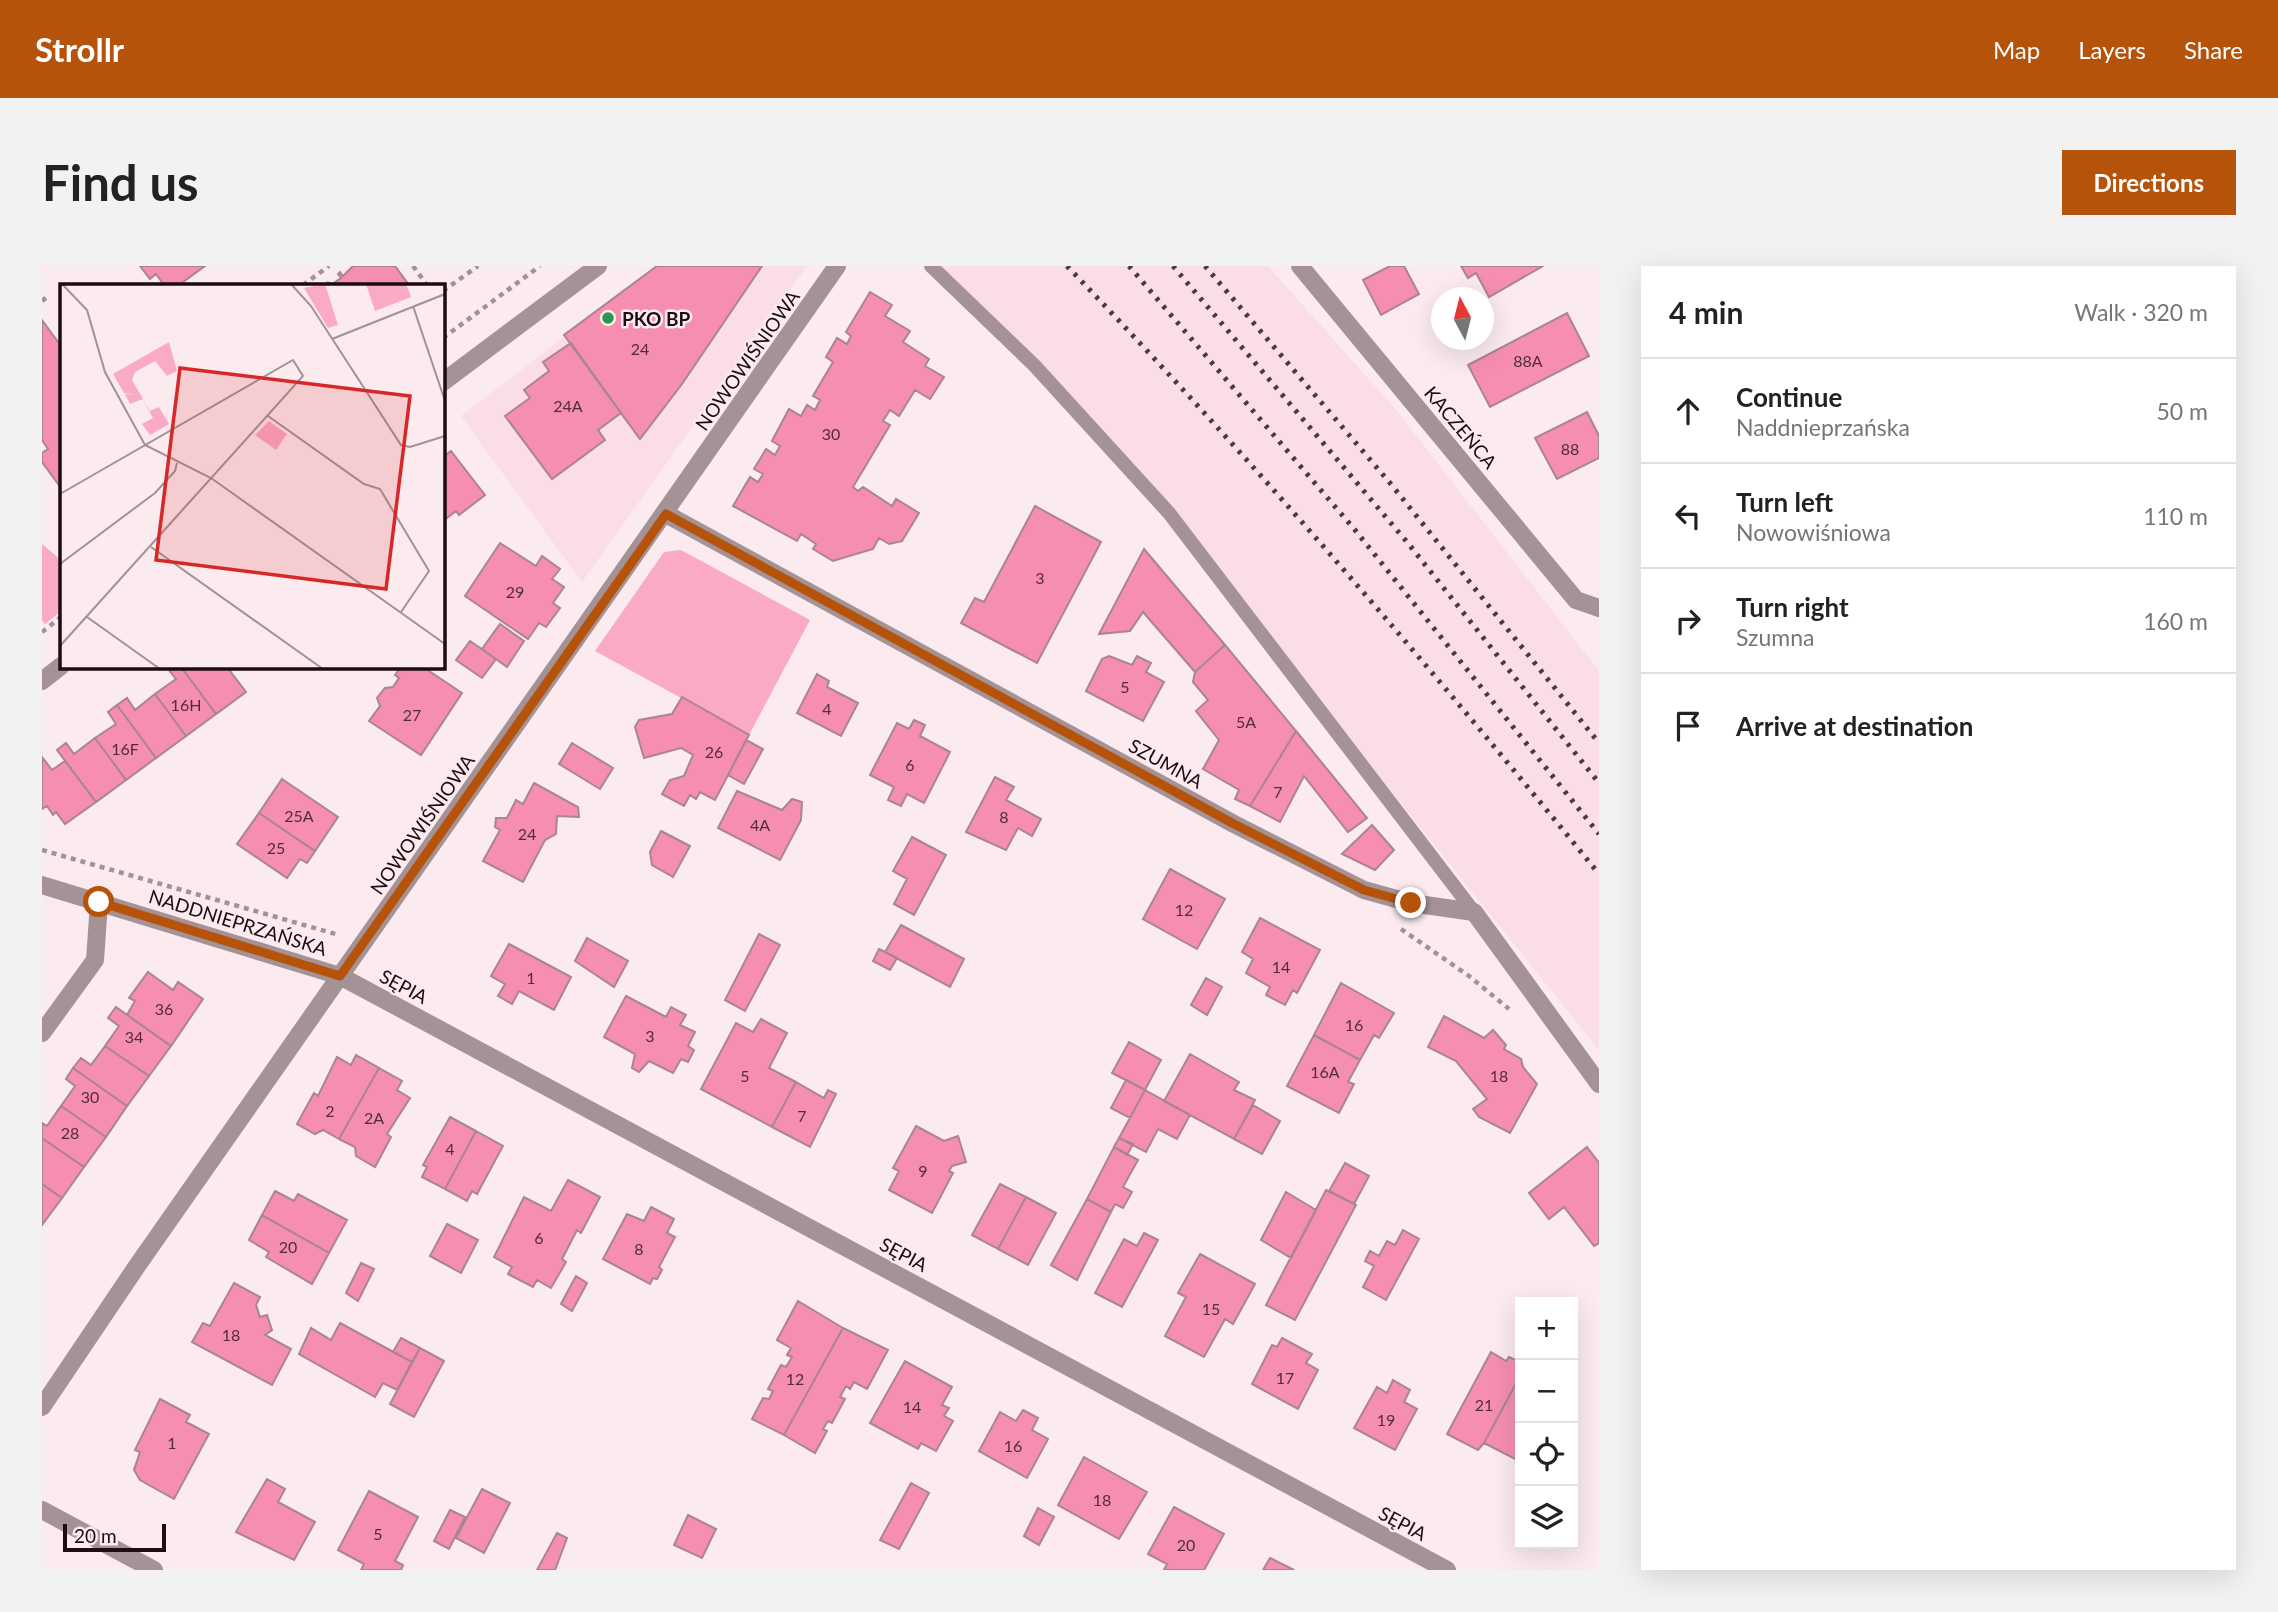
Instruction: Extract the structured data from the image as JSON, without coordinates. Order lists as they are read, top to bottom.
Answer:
{
  "streets": {
    "street": [
      "NOWOWIŚNIOWA",
      "KACZEŃCA",
      "SZUMNA",
      "NADDNIEPRZAŃSKA",
      "SĘPIA"
    ]
  },
  "crossings": [
    ["NOWOWIŚNIOWA", "SZUMNA"],
    ["NOWOWIŚNIOWA", "NADDNIEPRZAŃSKA"],
    ["NOWOWIŚNIOWA", "SĘPIA"],
    ["NADDNIEPRZAŃSKA", "SĘPIA"]
  ],
  "places": ["PKO BP"],
  "house_numbers": [
    "24",
    "88A",
    "24A",
    "30",
    "88",
    "3",
    "29",
    "5",
    "16H",
    "4",
    "27",
    "5A",
    "16F",
    "26",
    "6",
    "7",
    "25A",
    "8",
    "4A",
    "24",
    "25",
    "12",
    "14",
    "1",
    "36",
    "16",
    "3",
    "34",
    "16A",
    "5",
    "18",
    "30",
    "2",
    "7",
    "2A",
    "28",
    "4",
    "9",
    "6",
    "20",
    "8",
    "15",
    "18",
    "17",
    "12",
    "21",
    "14",
    "19",
    "1",
    "16",
    "18",
    "5",
    "20"
  ],
  "scale_bar": "20 m",
  "north": "top",
  "page": {
    "header": "Strollr",
    "nav": ["Map", "Layers", "Share"],
    "buttons": "Directions",
    "title": "Find us",
    "heading": ["4 min", "Walk · 320 m"],
    "list": [
      ["Continue", "Naddnieprzańska", "50 m"],
      ["Turn left", "Nowowiśniowa", "110 m"],
      ["Turn right", "Szumna", "160 m"],
      "Arrive at destination"
    ],
    "map_buttons": ["+", "−"],
    "scale": "20 m"
  }
}
